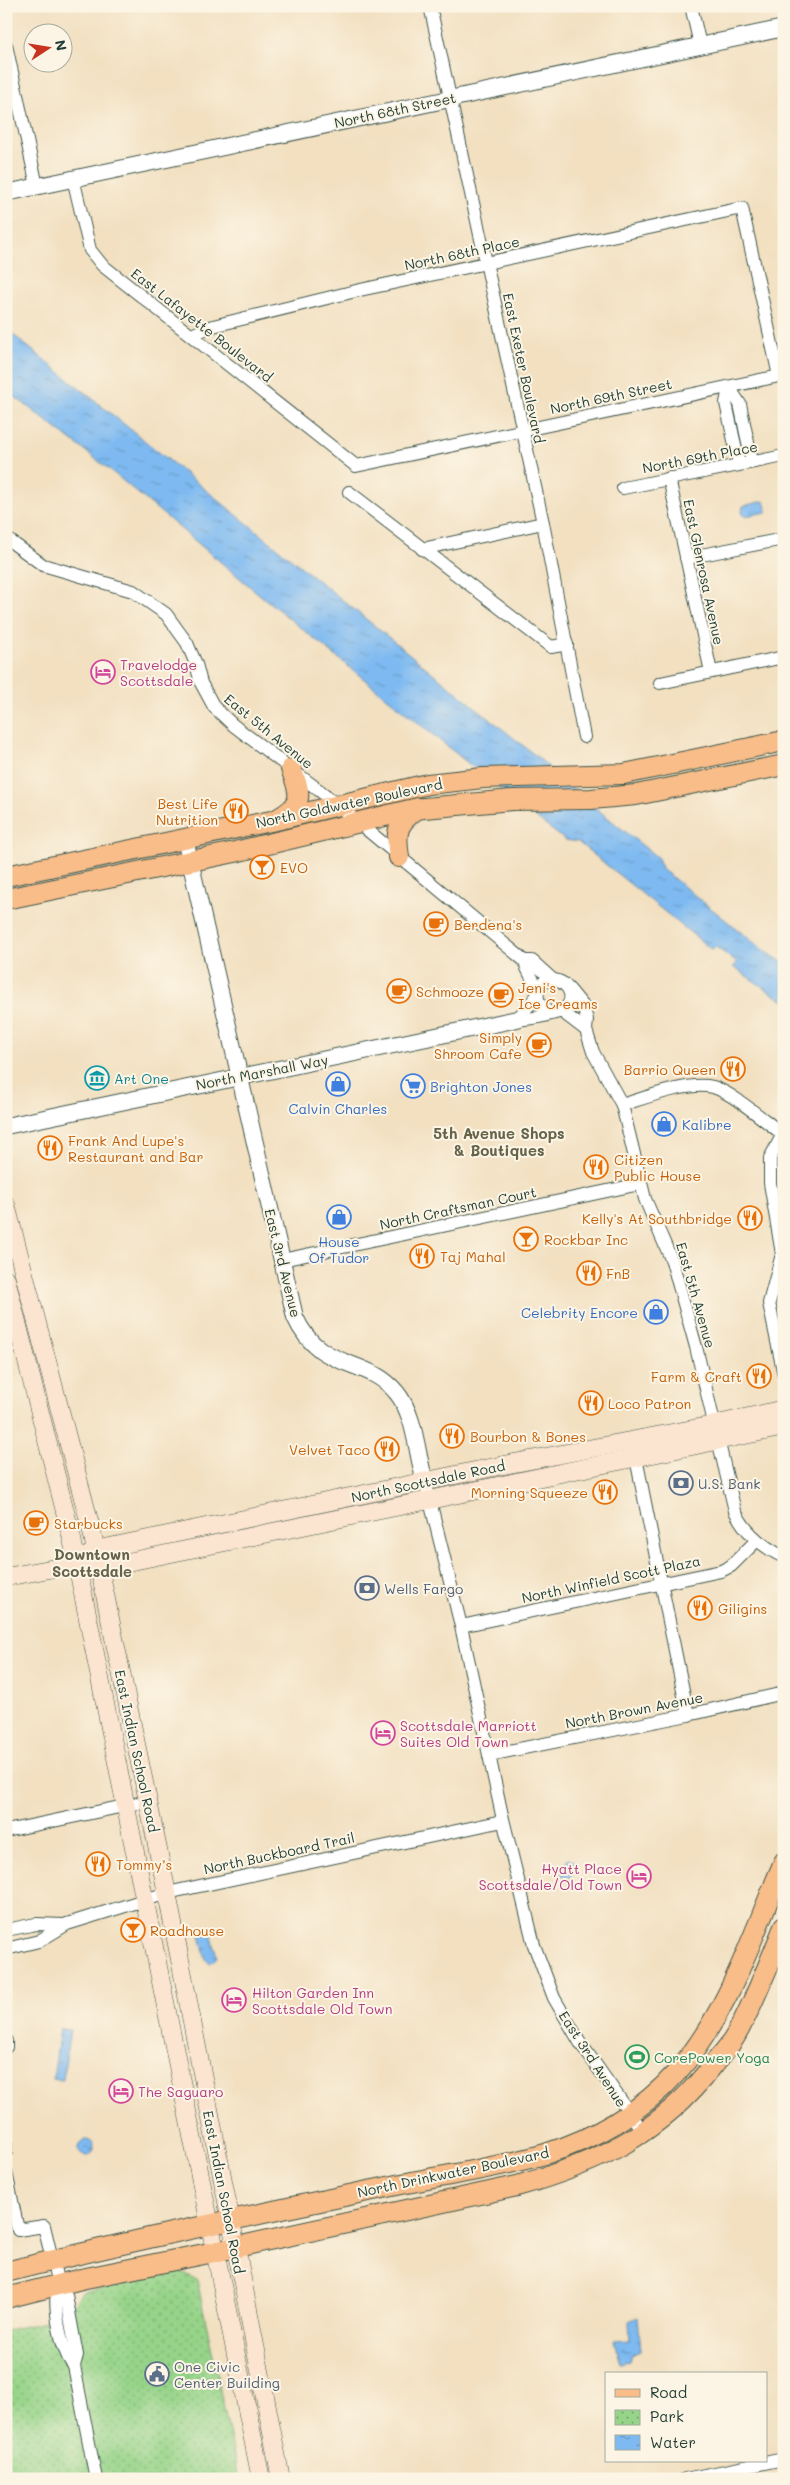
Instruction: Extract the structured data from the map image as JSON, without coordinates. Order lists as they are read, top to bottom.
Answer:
{
  "streets": {
    "main road": [
      "North Goldwater Boulevard",
      "North Scottsdale Road",
      "East Indian School Road",
      "North Drinkwater Boulevard"
    ],
    "street": [
      "North 68th Street",
      "North 68th Place",
      "East Lafayette Boulevard",
      "East Exeter Boulevard",
      "North 69th Street",
      "North 69th Place",
      "East Glenrosa Avenue",
      "East 5th Avenue",
      "North Marshall Way",
      "North Craftsman Court",
      "East 3rd Avenue",
      "North Winfield Scott Plaza",
      "North Brown Avenue",
      "North Buckboard Trail"
    ]
  },
  "crossings": [
    ["North 68th Street", "East Lafayette Boulevard"],
    ["North 68th Street", "East Exeter Boulevard"],
    ["North 68th Place", "East Lafayette Boulevard"],
    ["North 68th Place", "East Exeter Boulevard"],
    ["North 68th Place", "North 69th Street"],
    ["East Lafayette Boulevard", "North 69th Street"],
    ["East Exeter Boulevard", "North 69th Street"],
    ["North 69th Place", "East Glenrosa Avenue"],
    ["East 5th Avenue", "North Goldwater Boulevard"],
    ["East 5th Avenue", "North Marshall Way"],
    ["East 5th Avenue", "North Craftsman Court"],
    ["East 5th Avenue", "North Scottsdale Road"],
    ["East 5th Avenue", "North Winfield Scott Plaza"],
    ["North Goldwater Boulevard", "East 3rd Avenue"],
    ["North Marshall Way", "East 3rd Avenue"],
    ["North Craftsman Court", "East 3rd Avenue"],
    ["East 3rd Avenue", "North Scottsdale Road"],
    ["East 3rd Avenue", "North Winfield Scott Plaza"],
    ["East 3rd Avenue", "North Brown Avenue"],
    ["East 3rd Avenue", "North Buckboard Trail"],
    ["East 3rd Avenue", "North Drinkwater Boulevard"],
    ["North Scottsdale Road", "East Indian School Road"],
    ["East Indian School Road", "North Buckboard Trail"],
    ["East Indian School Road", "North Drinkwater Boulevard"]
  ],
  "districts": ["5th Avenue Shops & Boutiques", "Downtown Scottsdale"],
  "places": {
    "hotel": [
      "Travelodge Scottsdale",
      "Scottsdale Marriott Suites Old Town",
      "Hyatt Place Scottsdale/Old Town",
      "Hilton Garden Inn Scottsdale Old Town",
      "The Saguaro"
    ],
    "restaurant": [
      "Best Life Nutrition",
      "Barrio Queen",
      "Frank And Lupe's Restaurant and Bar",
      "Citizen Public House",
      "Kelly's At Southbridge",
      "Taj Mahal",
      "FnB",
      "Farm & Craft",
      "Loco Patron",
      "Bourbon & Bones",
      "Velvet Taco",
      "Morning Squeeze",
      "Giligins",
      "Tommy’s"
    ],
    "bar": ["EVO", "Rockbar Inc", "Roadhouse"],
    "cafe": [
      "Berdena's",
      "Schmooze",
      "Jeni's Ice Creams",
      "Simply Shroom Cafe",
      "Starbucks"
    ],
    "museum": ["Art One"],
    "shop": [
      "Calvin Charles",
      "Kalibre",
      "House Of Tudor",
      "Celebrity Encore"
    ],
    "supermarket": ["Brighton Jones"],
    "bank": ["U.S. Bank", "Wells Fargo"],
    "sports": ["CorePower Yoga"],
    "public building": ["One Civic Center Building"]
  },
  "legend": ["Road", "Park", "Water"],
  "north": "right"
}
